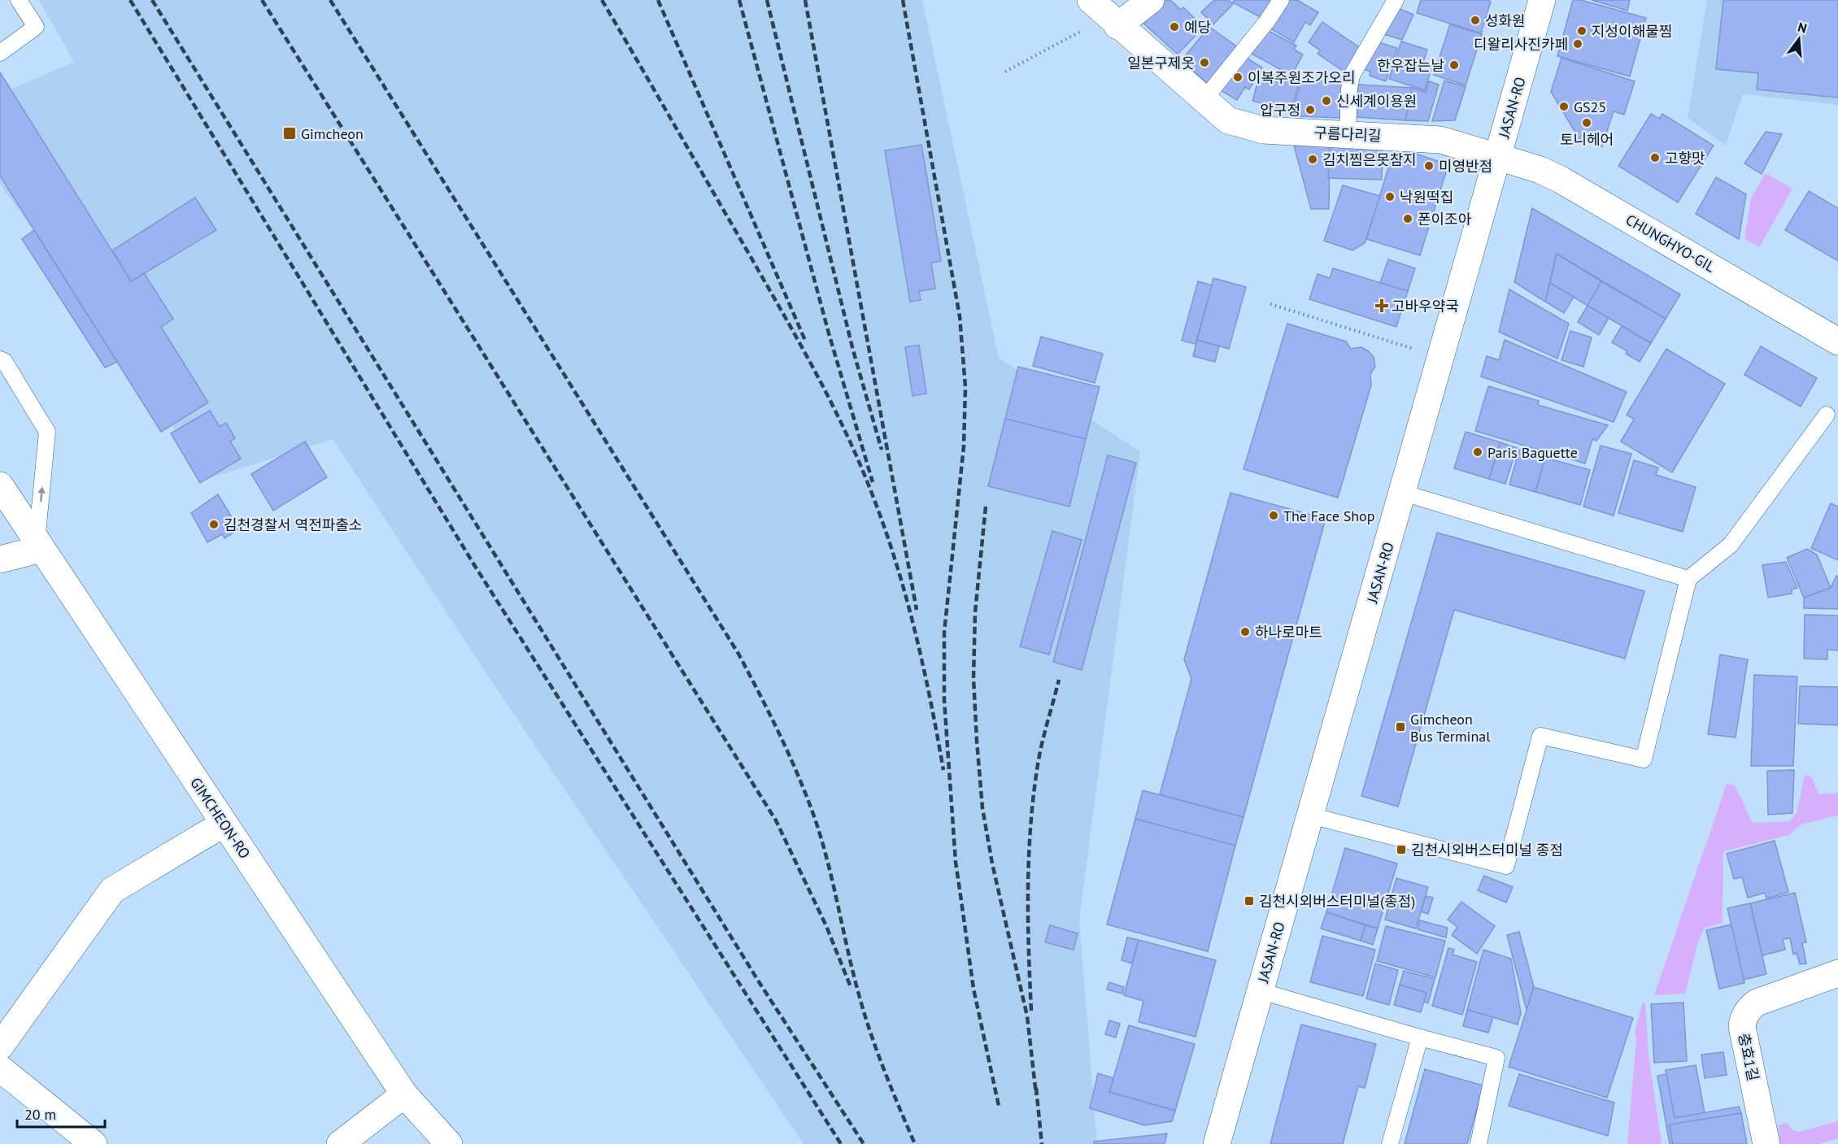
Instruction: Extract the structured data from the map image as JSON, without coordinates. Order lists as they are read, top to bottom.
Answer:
{
  "streets": {
    "street": [
      "JASAN-RO",
      "구름다리길",
      "CHUNGHYO-GIL",
      "GIMCHEON-RO",
      "충효1길"
    ]
  },
  "crossings": [
    ["JASAN-RO", "구름다리길"],
    ["JASAN-RO", "CHUNGHYO-GIL"],
    ["구름다리길", "CHUNGHYO-GIL"]
  ],
  "places": {
    "other": [
      "성화원",
      "예당",
      "지성이해물찜",
      "디왈리사진카페",
      "일본구제옷",
      "한우잡는날",
      "이복주원조가오리",
      "신세계이용원",
      "GS25",
      "압구정",
      "토니헤어",
      "고향맛",
      "김치찜은못참지",
      "미영반점",
      "낙원떡집",
      "폰이조아",
      "Paris Baguette",
      "The Face Shop",
      "김천경찰서 역전파출소",
      "하나로마트"
    ],
    "transit": [
      "Gimcheon",
      "Gimcheon Bus Terminal",
      "김천시외버스터미널 종점",
      "김천시외버스터미널(종점)"
    ],
    "health": ["고바우약국"]
  },
  "scale_bar": "20 m",
  "north": "top"
}
